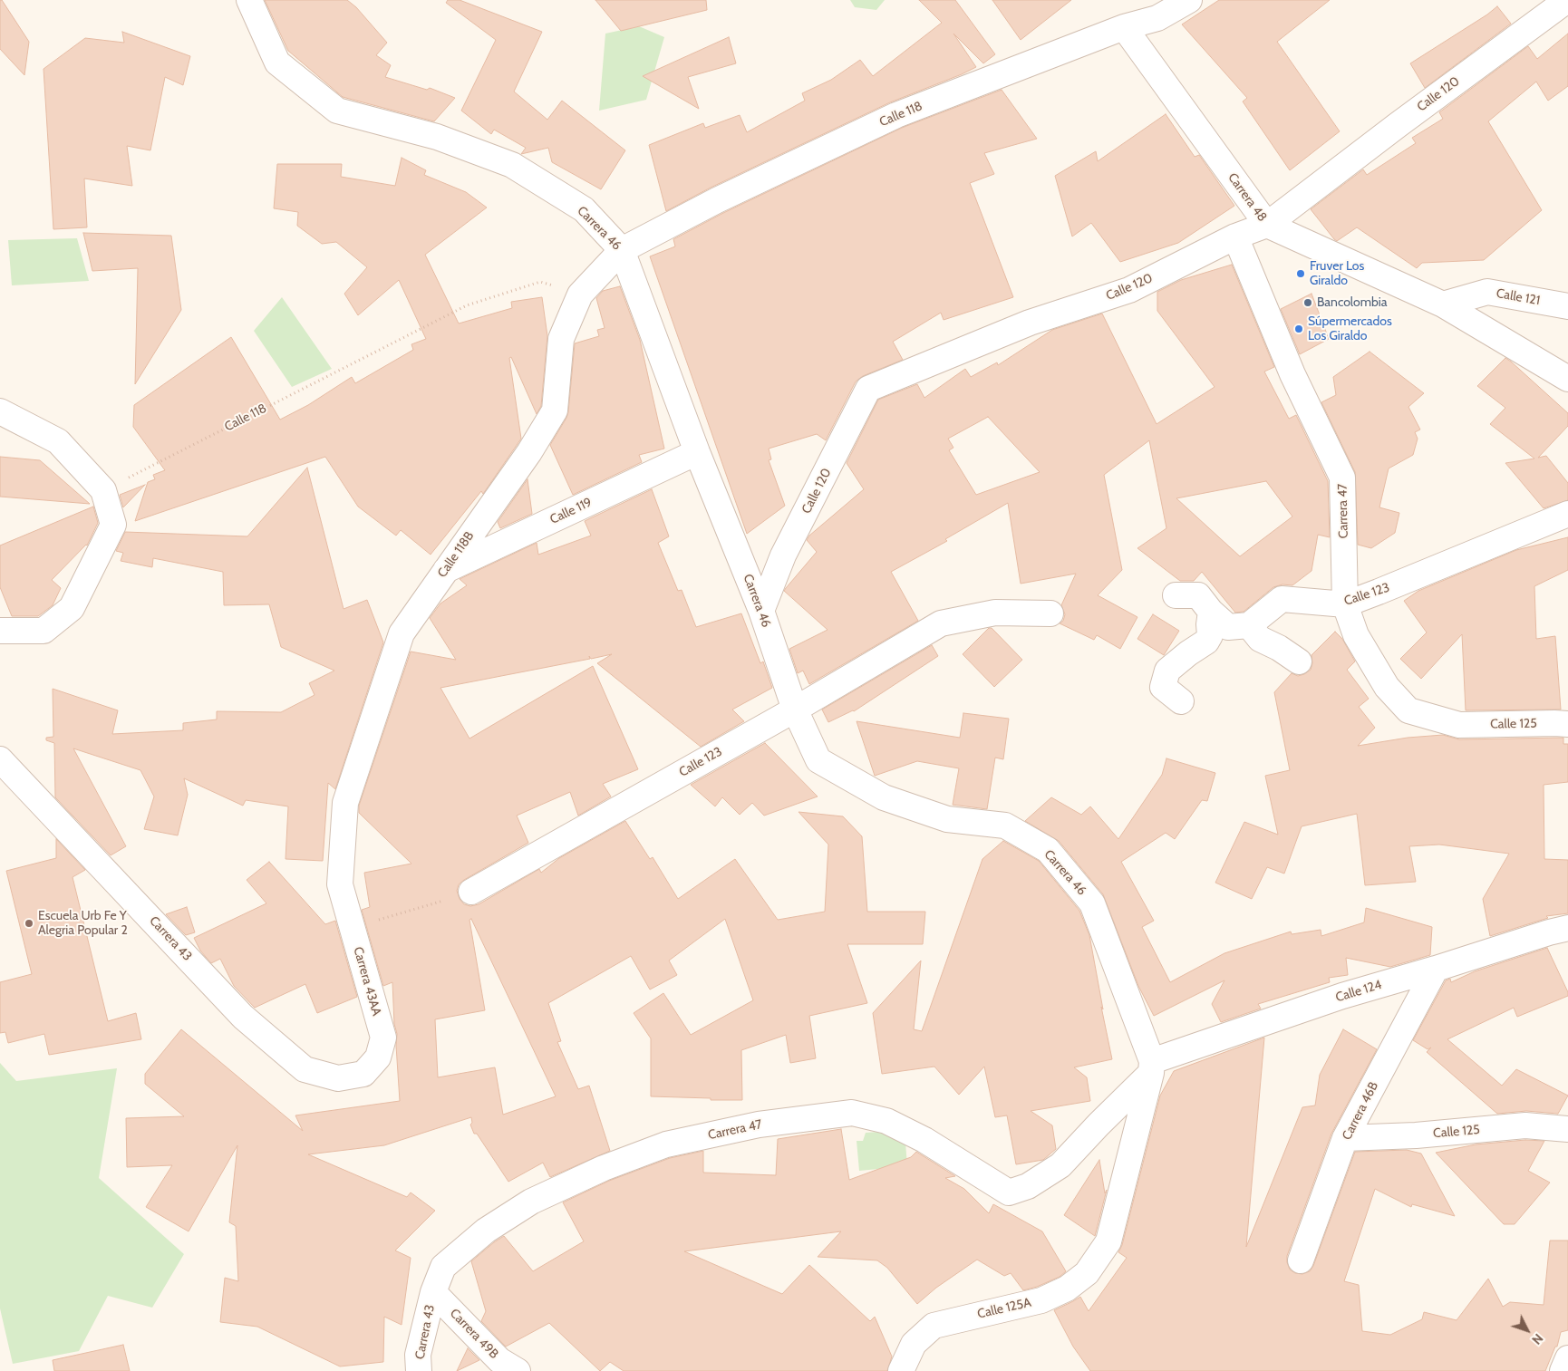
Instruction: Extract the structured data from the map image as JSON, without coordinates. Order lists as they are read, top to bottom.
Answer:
{
  "streets": {
    "street": [
      "Calle 120",
      "Calle 118",
      "Carrera 48",
      "Carrera 46",
      "Calle 121",
      "Calle 119",
      "Carrera 47",
      "Calle 118B",
      "Calle 123",
      "Calle 125",
      "Carrera 43",
      "Carrera 43AA",
      "Calle 124",
      "Carrera 46B",
      "Calle 125A",
      "Carrera 49B"
    ]
  },
  "crossings": [
    ["Calle 120", "Carrera 48"],
    ["Calle 120", "Carrera 46"],
    ["Calle 120", "Carrera 47"],
    ["Calle 118", "Carrera 48"],
    ["Calle 118", "Carrera 46"],
    ["Calle 118", "Calle 118B"],
    ["Carrera 48", "Calle 121"],
    ["Carrera 46", "Calle 119"],
    ["Carrera 46", "Calle 118B"],
    ["Carrera 46", "Calle 123"],
    ["Carrera 46", "Calle 124"],
    ["Carrera 46", "Calle 125A"],
    ["Calle 119", "Calle 118B"],
    ["Carrera 47", "Calle 123"],
    ["Carrera 47", "Calle 125"],
    ["Carrera 47", "Carrera 43"],
    ["Carrera 47", "Calle 124"],
    ["Carrera 47", "Carrera 49B"],
    ["Calle 118B", "Carrera 43AA"],
    ["Calle 125", "Carrera 46B"],
    ["Carrera 43", "Carrera 43AA"],
    ["Carrera 43", "Carrera 49B"],
    ["Calle 124", "Carrera 46B"],
    ["Calle 124", "Calle 125A"]
  ],
  "places": [
    "Fruver Los Giraldo",
    "Bancolombia",
    "Súpermercados Los Giraldo",
    "Escuela Urb Fe Y Alegria Popular 2"
  ],
  "north": "bottom right"
}
